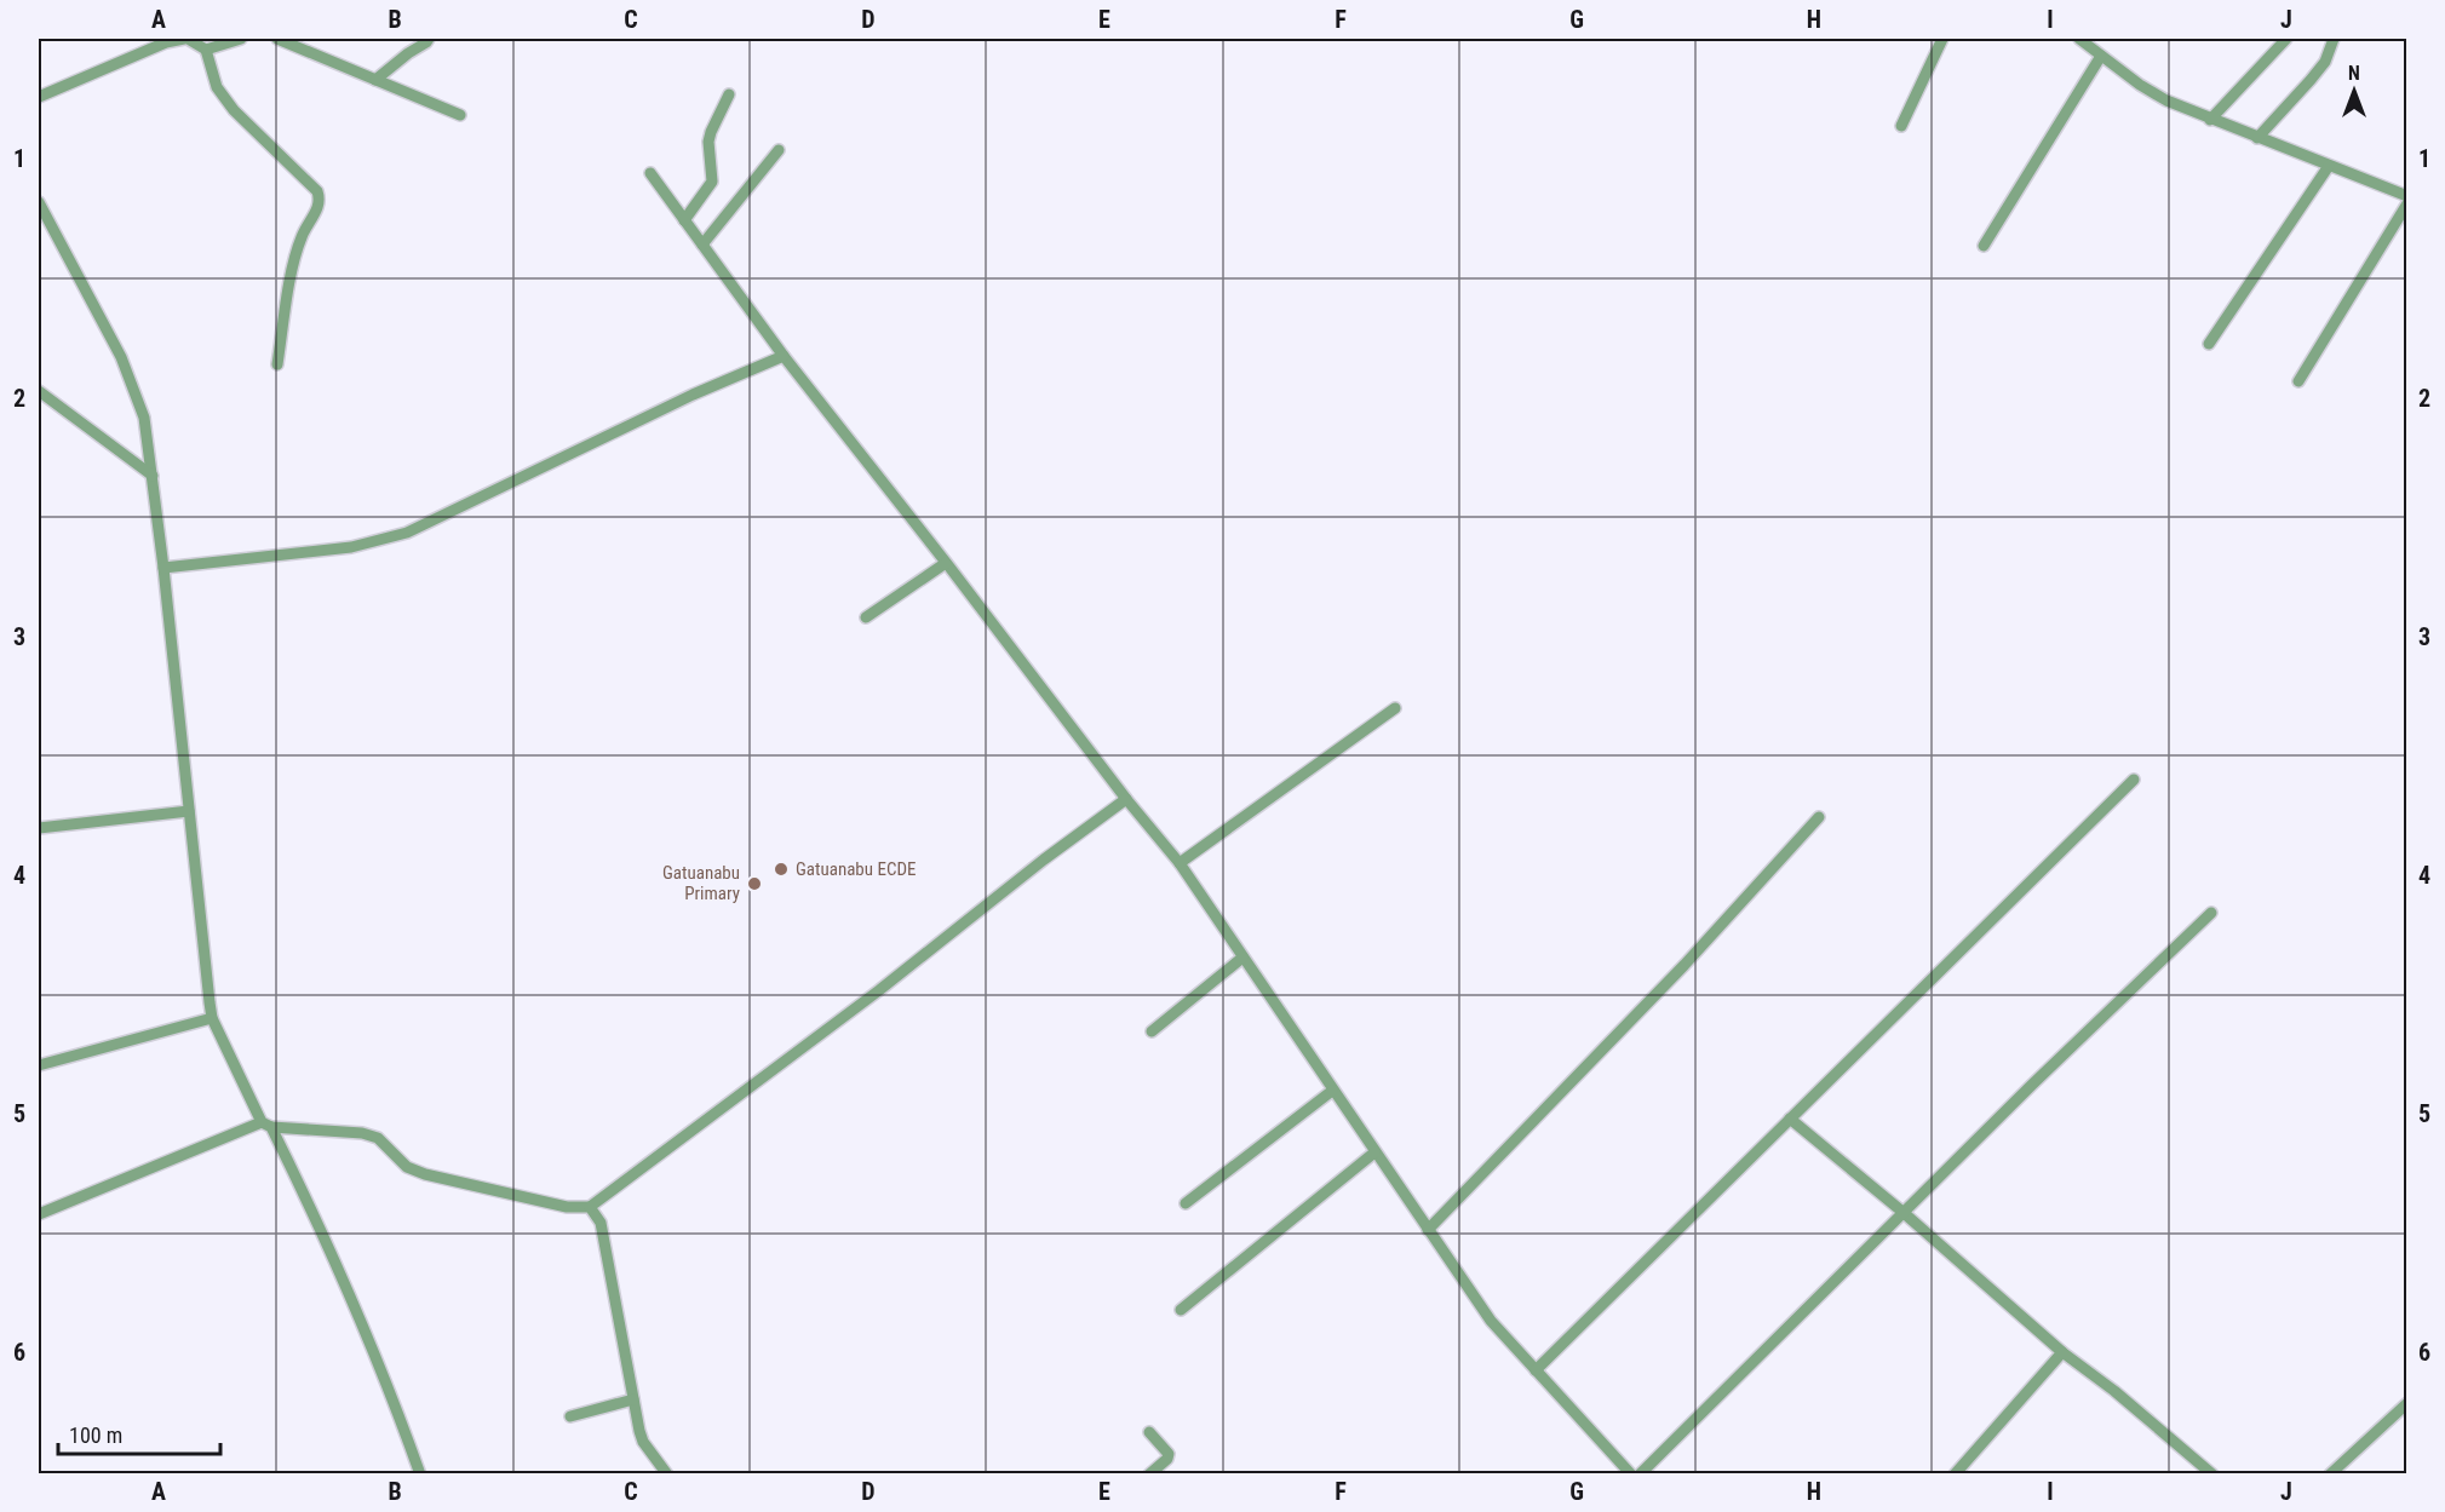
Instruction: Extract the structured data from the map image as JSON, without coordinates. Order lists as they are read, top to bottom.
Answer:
{
  "places": ["Gatuanabu ECDE", "Gatuanabu Primary"],
  "scale_bar": "100 m",
  "north": "top",
  "grid": {
    "columns": [
      "A",
      "B",
      "C",
      "D",
      "E",
      "F",
      "G",
      "H",
      "I",
      "J"
    ],
    "rows": [
      "1",
      "2",
      "3",
      "4",
      "5",
      "6"
    ]
  }
}
